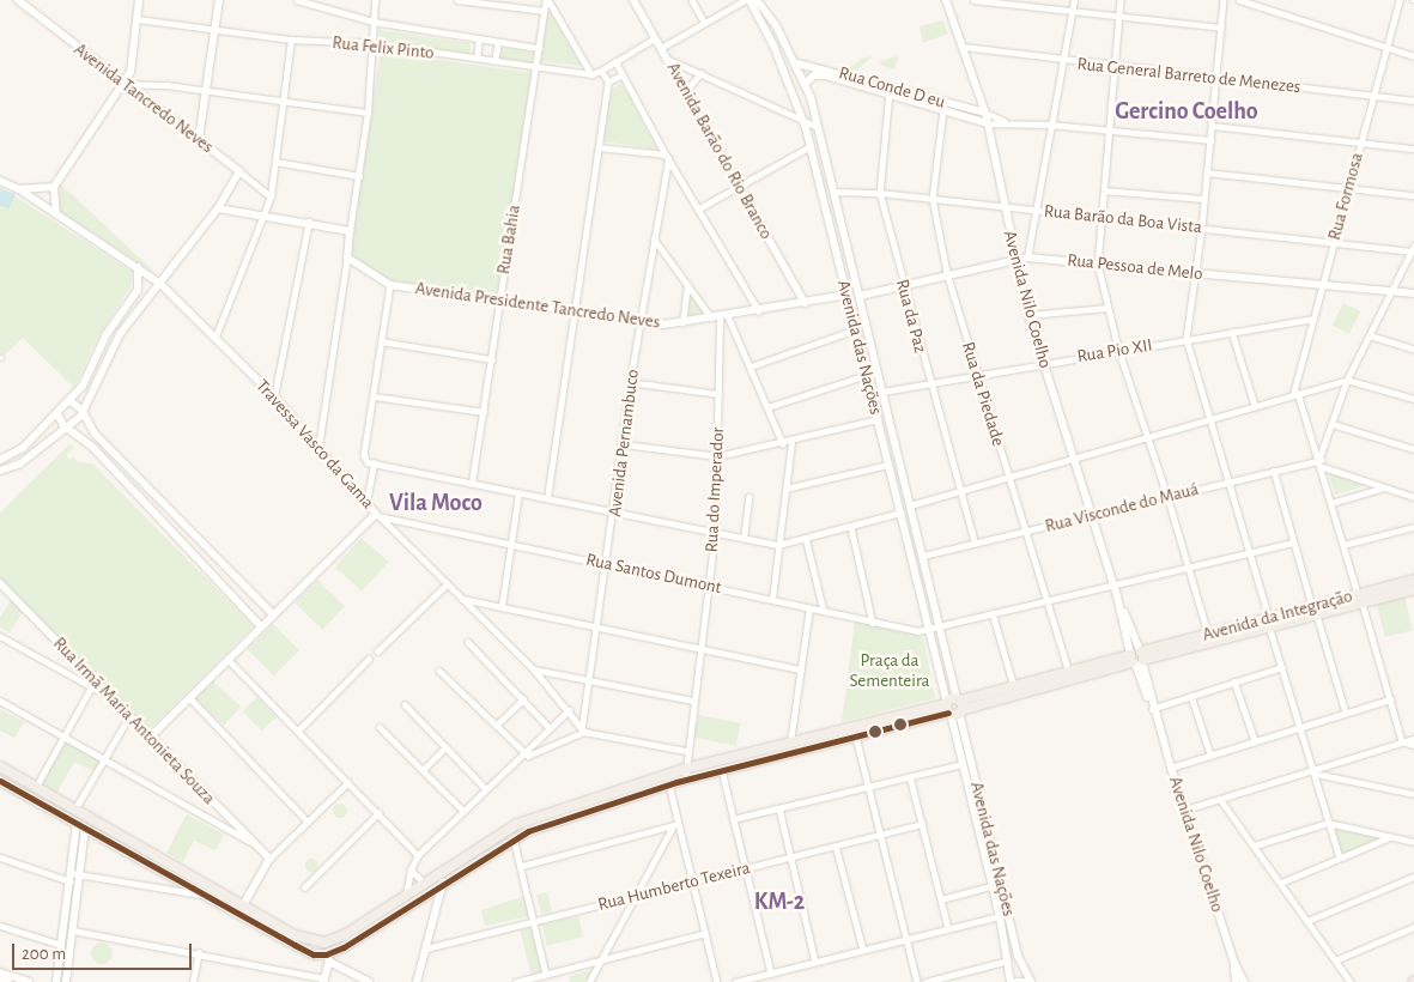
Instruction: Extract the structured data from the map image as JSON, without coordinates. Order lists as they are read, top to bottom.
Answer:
{
  "streets": {
    "main road": [
      "Rua Conde D eu",
      "Avenida Tancredo Neves",
      "Avenida Barão do Rio Branco",
      "Rua Pessoa de Melo",
      "Avenida Nilo Coelho",
      "Avenida Presidente Tancredo Neves",
      "Avenida das Nações",
      "Travessa Vasco da Gama",
      "Avenida da Integração",
      "Rua Irmã Maria Antonieta Souza"
    ],
    "street": [
      "Rua Felix Pinto",
      "Rua General Barreto de Menezes",
      "Rua Formosa",
      "Rua Barão da Boa Vista",
      "Rua Bahia",
      "Rua da Paz",
      "Rua Pio XII",
      "Rua da Piedade",
      "Avenida Pernambuco",
      "Rua do Imperador",
      "Rua Visconde do Mauá",
      "Rua Santos Dumont",
      "Rua Humberto Texeira"
    ]
  },
  "crossings": [
    ["Rua Felix Pinto", "Avenida Barão do Rio Branco"],
    ["Rua Felix Pinto", "Rua Bahia"],
    ["Rua General Barreto de Menezes", "Rua Formosa"],
    ["Rua General Barreto de Menezes", "Avenida Nilo Coelho"],
    ["Rua Conde D eu", "Avenida Nilo Coelho"],
    ["Rua Conde D eu", "Rua da Paz"],
    ["Rua Conde D eu", "Avenida das Nações"],
    ["Rua Conde D eu", "Rua da Piedade"],
    ["Avenida Barão do Rio Branco", "Avenida Presidente Tancredo Neves"],
    ["Rua Formosa", "Rua Barão da Boa Vista"],
    ["Rua Formosa", "Rua Pessoa de Melo"],
    ["Rua Formosa", "Rua Pio XII"],
    ["Rua Barão da Boa Vista", "Avenida Nilo Coelho"],
    ["Rua Barão da Boa Vista", "Rua da Paz"],
    ["Rua Barão da Boa Vista", "Avenida das Nações"],
    ["Rua Barão da Boa Vista", "Rua da Piedade"],
    ["Rua Bahia", "Avenida Presidente Tancredo Neves"],
    ["Rua Pessoa de Melo", "Avenida Nilo Coelho"],
    ["Rua Pessoa de Melo", "Rua da Paz"],
    ["Rua Pessoa de Melo", "Avenida das Nações"],
    ["Rua Pessoa de Melo", "Rua da Piedade"],
    ["Avenida Nilo Coelho", "Rua Pio XII"],
    ["Avenida Nilo Coelho", "Rua Visconde do Mauá"],
    ["Avenida Nilo Coelho", "Rua Santos Dumont"],
    ["Avenida Nilo Coelho", "Avenida da Integração"],
    ["Avenida Presidente Tancredo Neves", "Avenida das Nações"],
    ["Avenida Presidente Tancredo Neves", "Avenida Pernambuco"],
    ["Avenida Presidente Tancredo Neves", "Rua do Imperador"],
    ["Rua da Paz", "Rua Pio XII"],
    ["Rua da Paz", "Rua Visconde do Mauá"],
    ["Avenida das Nações", "Rua Pio XII"],
    ["Avenida das Nações", "Rua Visconde do Mauá"],
    ["Avenida das Nações", "Rua Santos Dumont"],
    ["Avenida das Nações", "Avenida da Integração"],
    ["Rua Pio XII", "Rua da Piedade"],
    ["Rua da Piedade", "Rua Visconde do Mauá"],
    ["Rua da Piedade", "Rua Santos Dumont"],
    ["Rua da Piedade", "Avenida da Integração"],
    ["Avenida Pernambuco", "Travessa Vasco da Gama"],
    ["Avenida Pernambuco", "Rua Santos Dumont"],
    ["Travessa Vasco da Gama", "Rua Santos Dumont"],
    ["Rua do Imperador", "Rua Santos Dumont"],
    ["Rua do Imperador", "Avenida da Integração"]
  ],
  "districts": ["Gercino Coelho", "Vila Moco", "KM-2"],
  "parks": ["Praça da Sementeira"],
  "scale_bar": "200 m"
}
